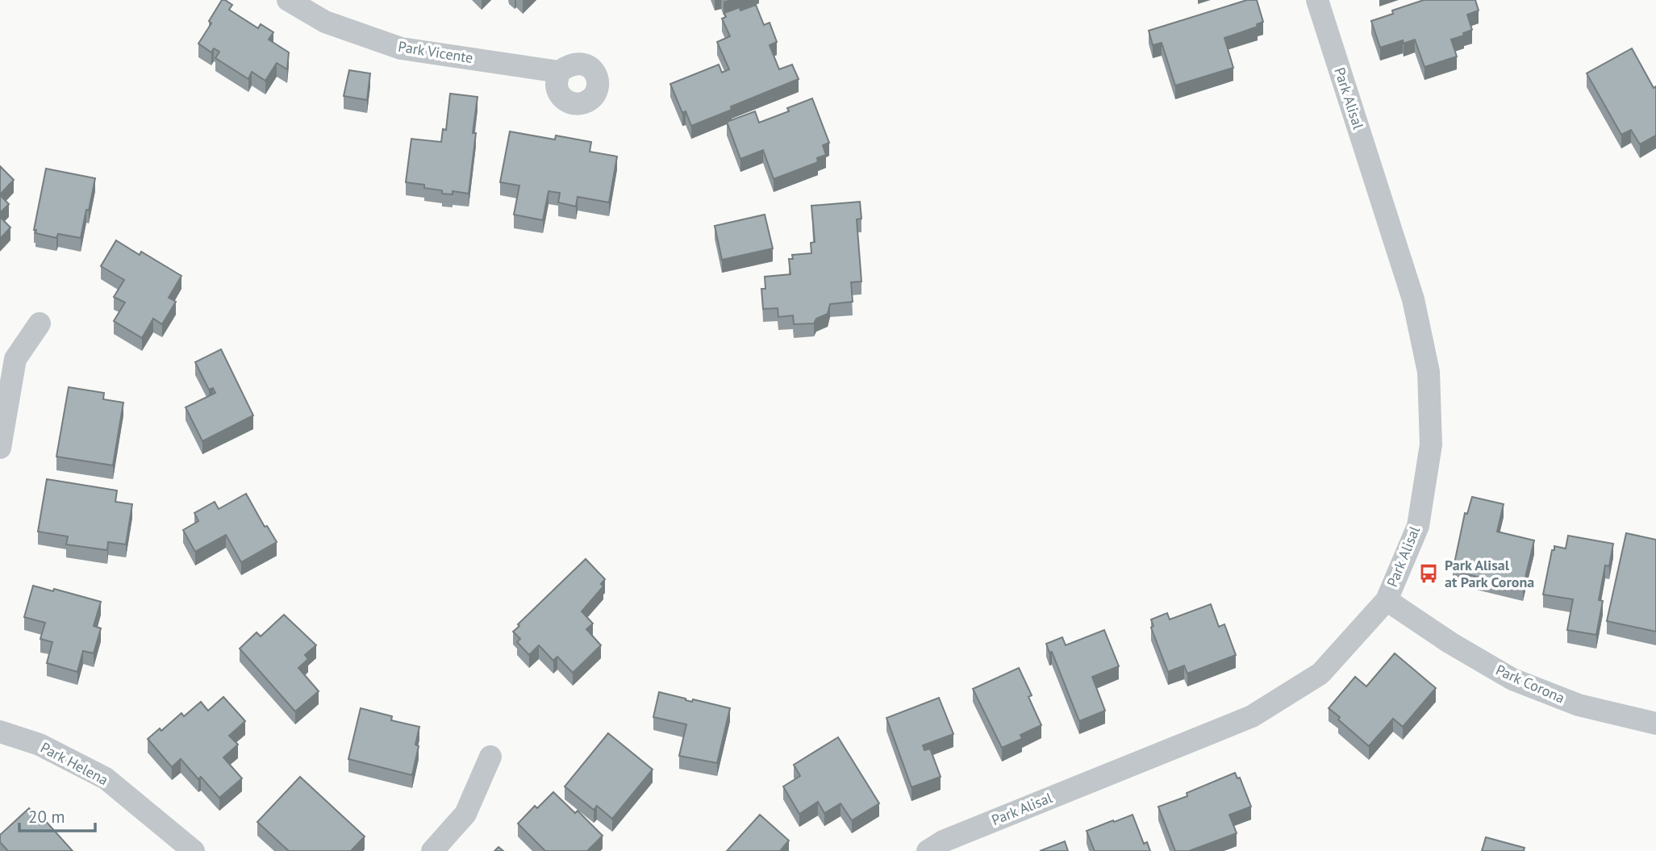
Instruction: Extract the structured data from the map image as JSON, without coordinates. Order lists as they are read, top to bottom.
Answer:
{
  "streets": {
    "street": [
      "Park Vicente",
      "Park Alisal",
      "Park Corona",
      "Park Helena"
    ]
  },
  "crossings": [
    ["Park Alisal", "Park Corona"]
  ],
  "places": {
    "bus stop": ["Park Alisal at Park Corona"]
  },
  "scale_bar": "20 m"
}
